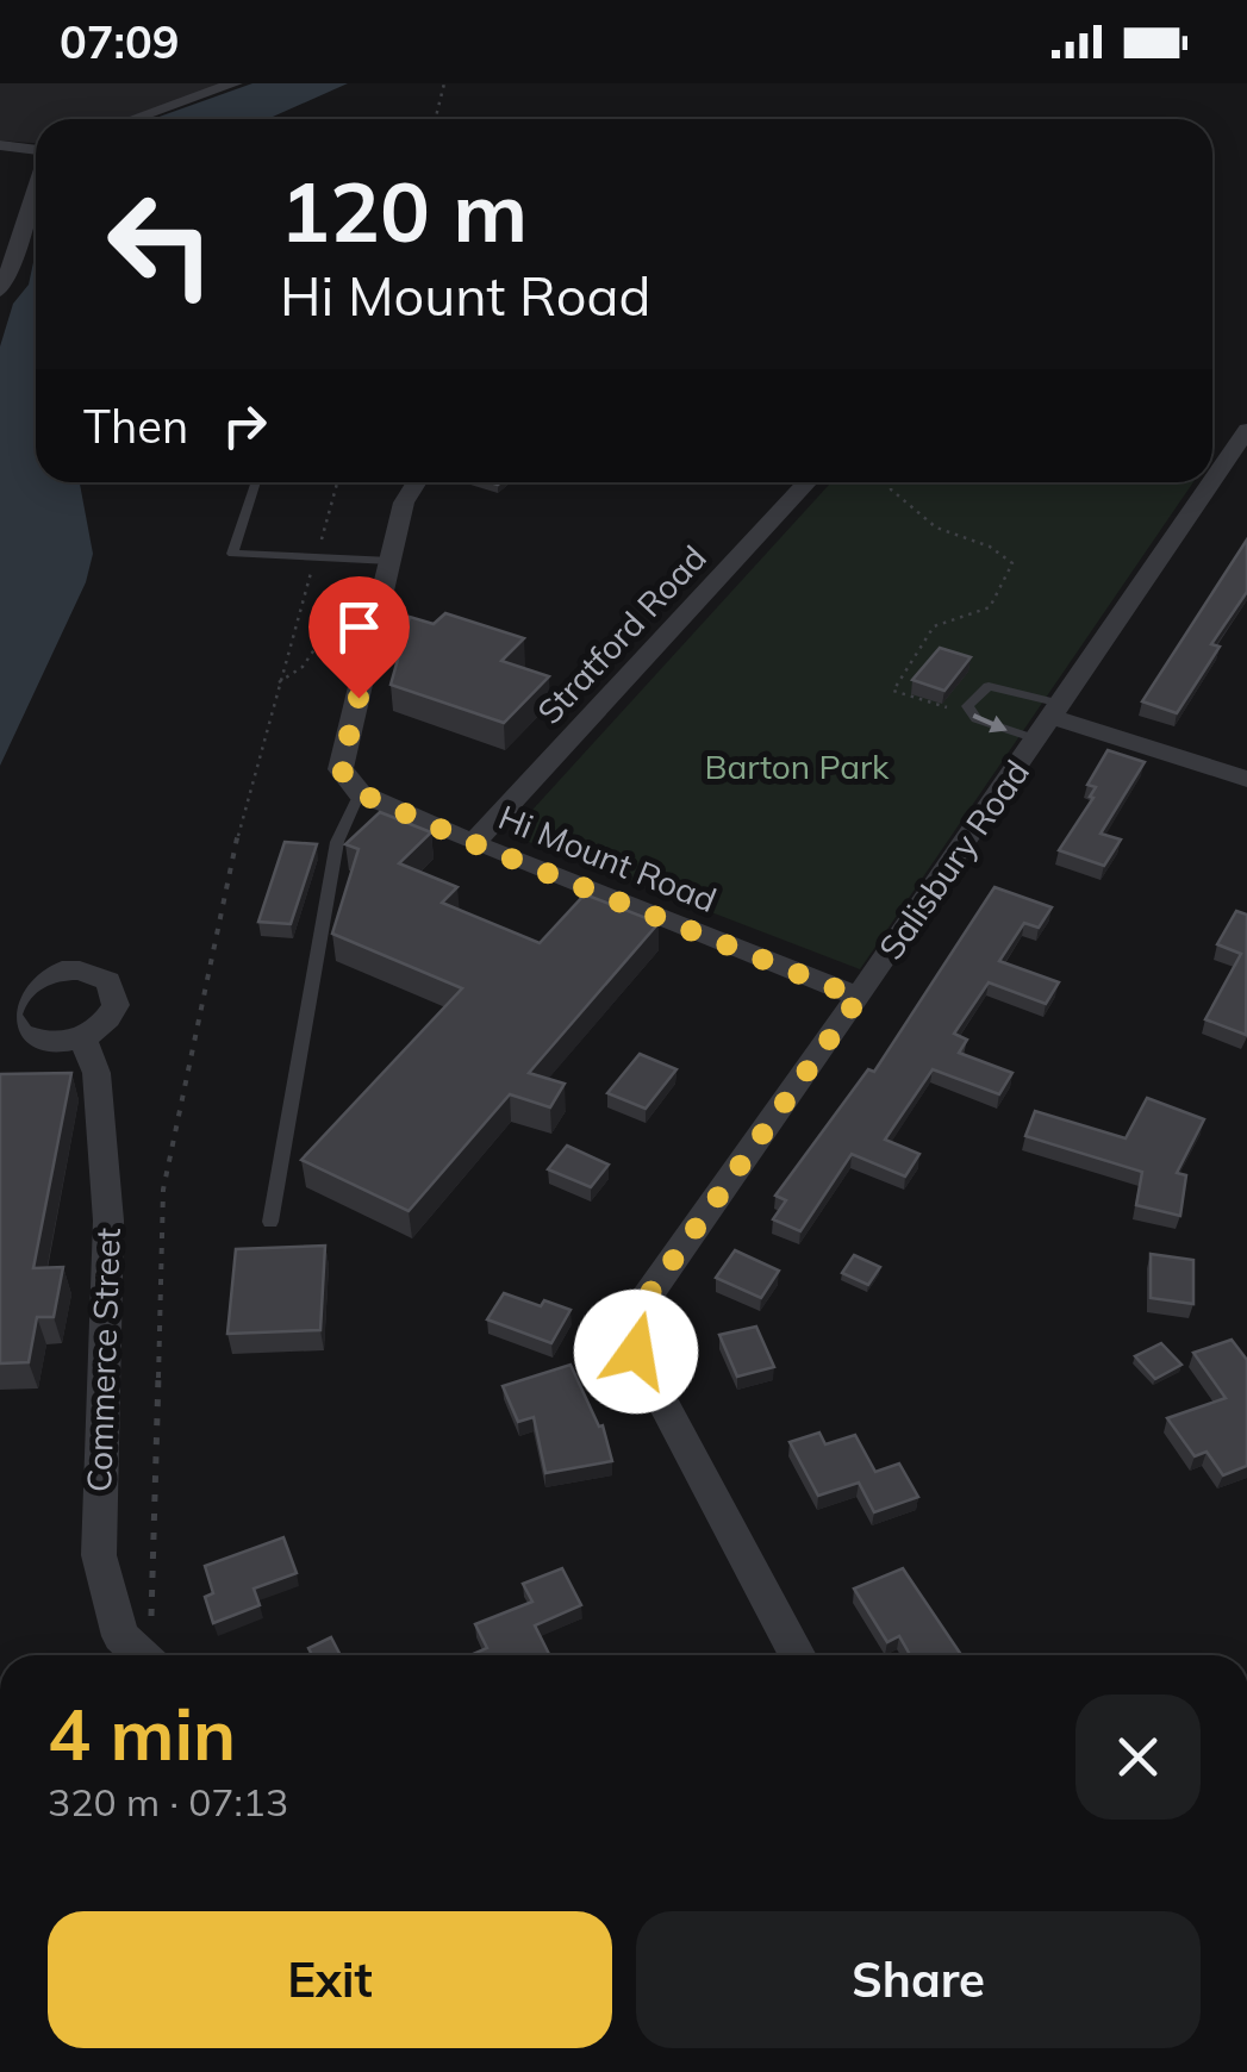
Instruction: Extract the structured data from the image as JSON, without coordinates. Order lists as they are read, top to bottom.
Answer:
{
  "streets": {
    "street": [
      "Stratford Road",
      "Hi Mount Road",
      "Salisbury Road",
      "Commerce Street"
    ]
  },
  "crossings": [
    ["Stratford Road", "Hi Mount Road"],
    ["Hi Mount Road", "Salisbury Road"]
  ],
  "parks": ["Barton Park"],
  "page": {
    "status": "07:09",
    "turn": ["120 m", "Hi Mount Road"],
    "then": "Then",
    "heading": ["4 min", "320 m · 07:13"],
    "buttons": ["Exit", "Share"]
  }
}
